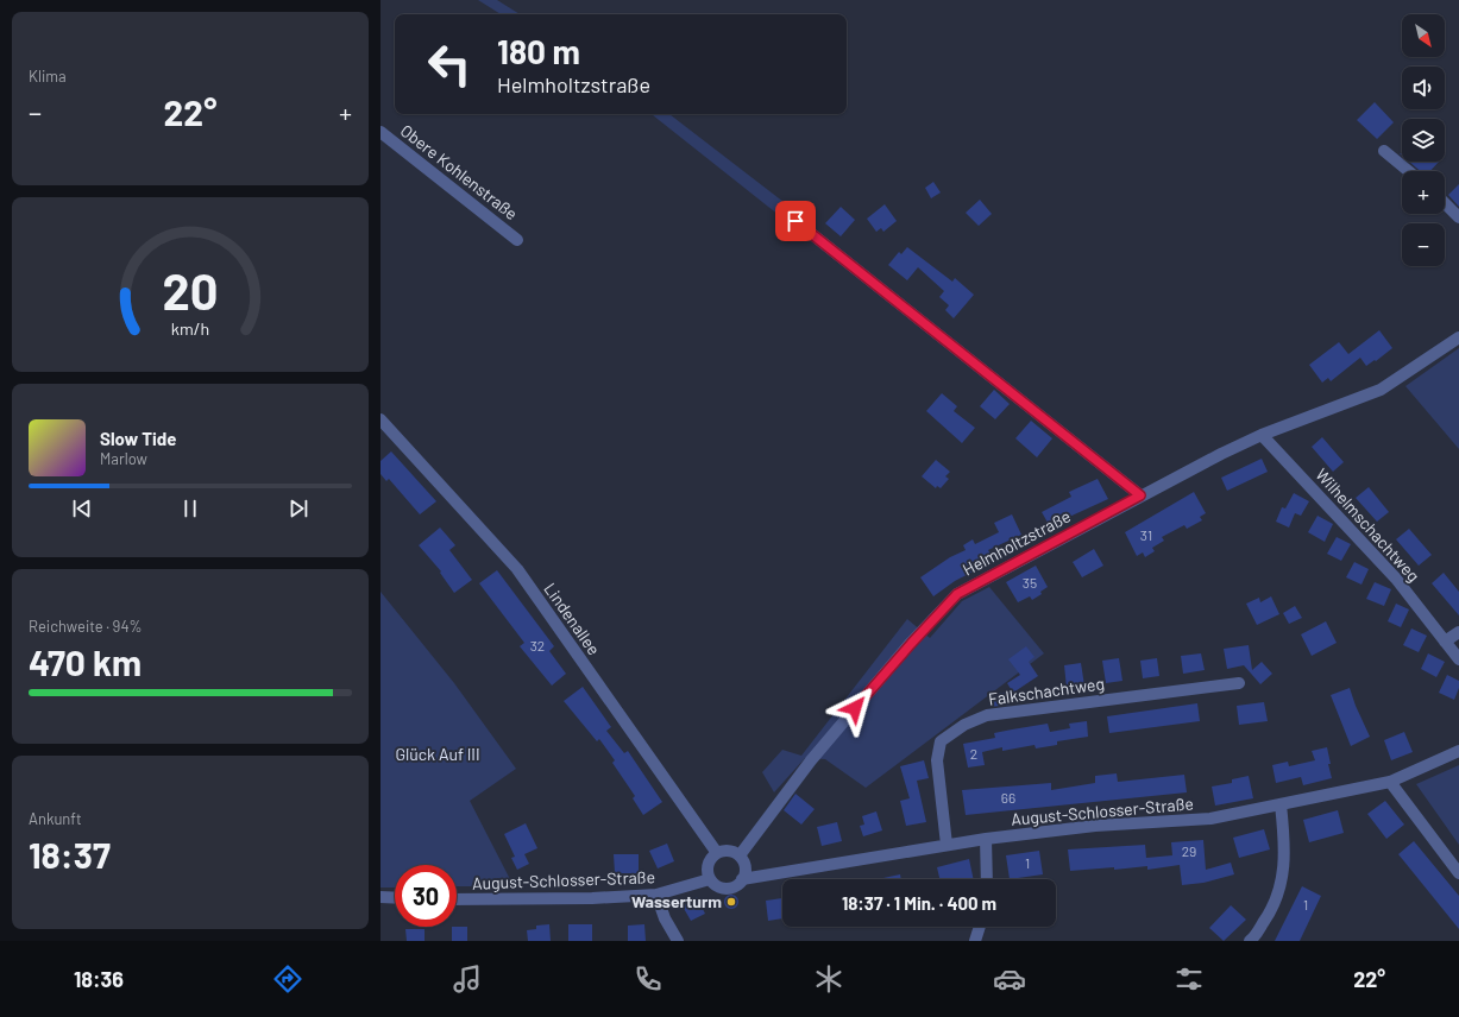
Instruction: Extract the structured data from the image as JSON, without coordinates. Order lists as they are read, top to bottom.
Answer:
{
  "streets": {
    "street": [
      "Obere Kohlenstraße",
      "Wilhelmschachtweg",
      "Helmholtzstraße",
      "Lindenallee",
      "Falkschachtweg",
      "August-Schlosser-Straße"
    ]
  },
  "crossings": [
    ["Wilhelmschachtweg", "Helmholtzstraße"],
    ["Helmholtzstraße", "Lindenallee"],
    ["Helmholtzstraße", "August-Schlosser-Straße"],
    ["Lindenallee", "August-Schlosser-Straße"],
    ["Falkschachtweg", "August-Schlosser-Straße"]
  ],
  "parks": ["Glück Auf III"],
  "places": ["Wasserturm"],
  "house_numbers": [
    "31",
    "35",
    "32",
    "2",
    "66",
    "29",
    "1",
    "1"
  ],
  "north": "bottom right",
  "page": {
    "tile": [
      "Klima",
      ["Reichweite · 94%", "470 km"],
      ["Ankunft", "18:37"]
    ],
    "map_buttons": ["+", "−"],
    "turn": ["180 m", "Helmholtzstraße"],
    "heat": ["−", "22°", "+"],
    "song": ["Slow Tide", "Marlow"],
    "limit": "30",
    "trip": "18:37 · 1 Min. · 400 m",
    "tabs": ["18:36", "22°"],
    "gauge": ["20", "km/h"]
  }
}
